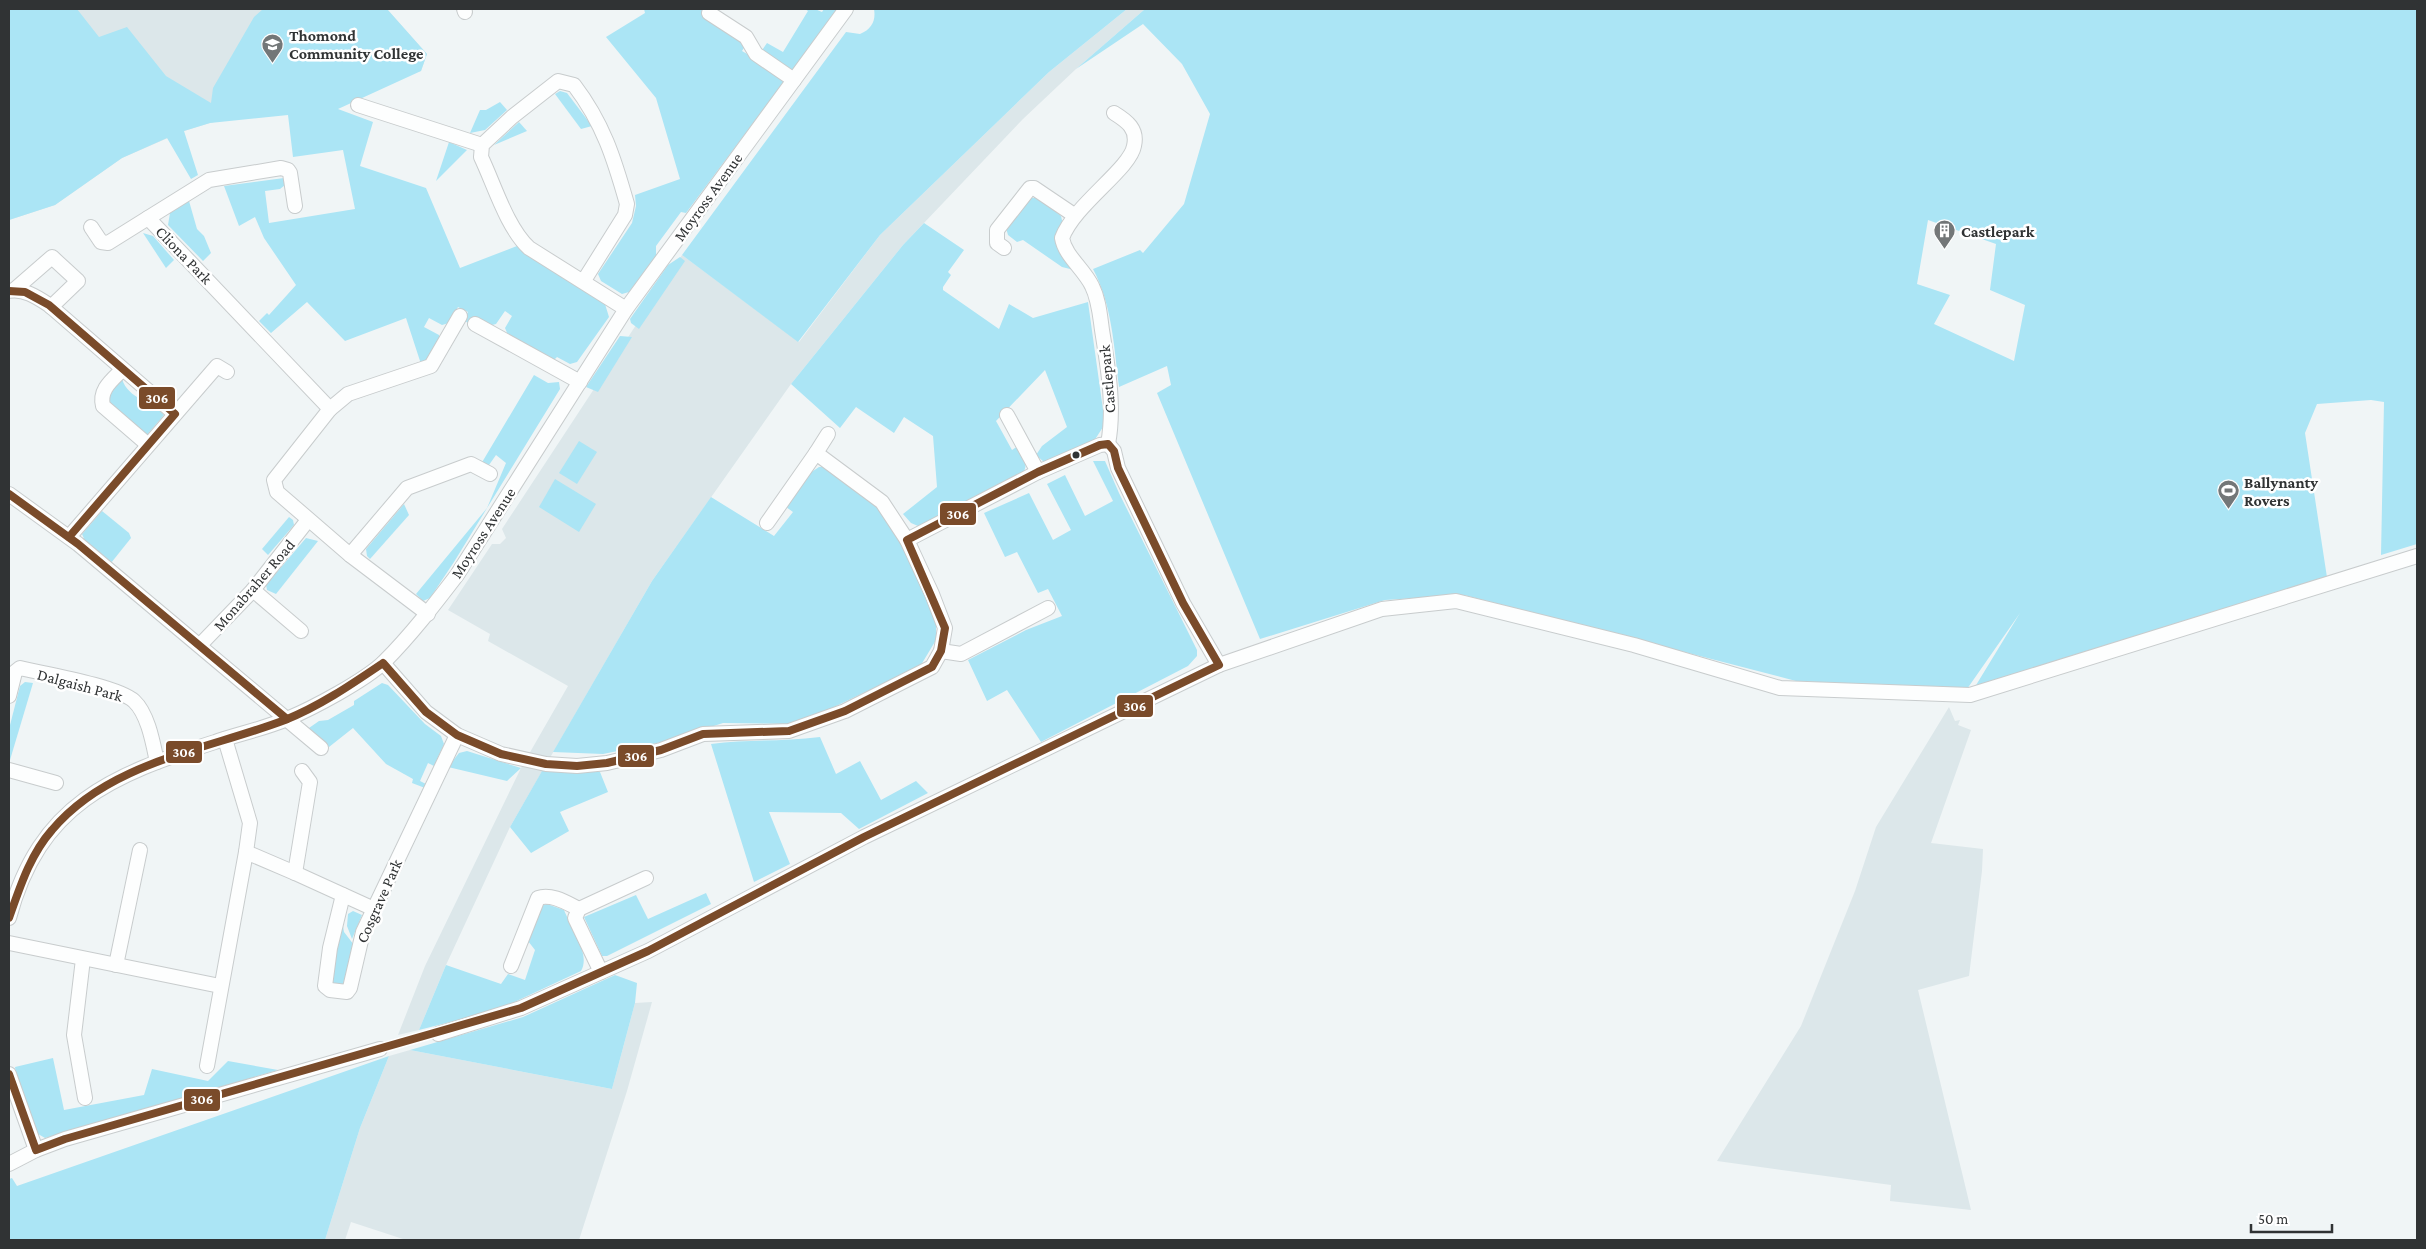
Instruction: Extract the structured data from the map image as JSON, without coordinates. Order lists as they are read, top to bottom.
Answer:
{
  "streets": {
    "street": [
      "Moyross Avenue",
      "Cliona Park",
      "Castlepark",
      "Monabraher Road",
      "Dalgaish Park",
      "Cosgrave Park"
    ]
  },
  "crossings": [
    ["Moyross Avenue", "Dalgaish Park"]
  ],
  "places": {
    "school or university": ["Thomond Community College"],
    "building": ["Castlepark"],
    "sports": ["Ballynanty Rovers"]
  },
  "lines": ["transit line 306"],
  "scale_bar": "50 m"
}
